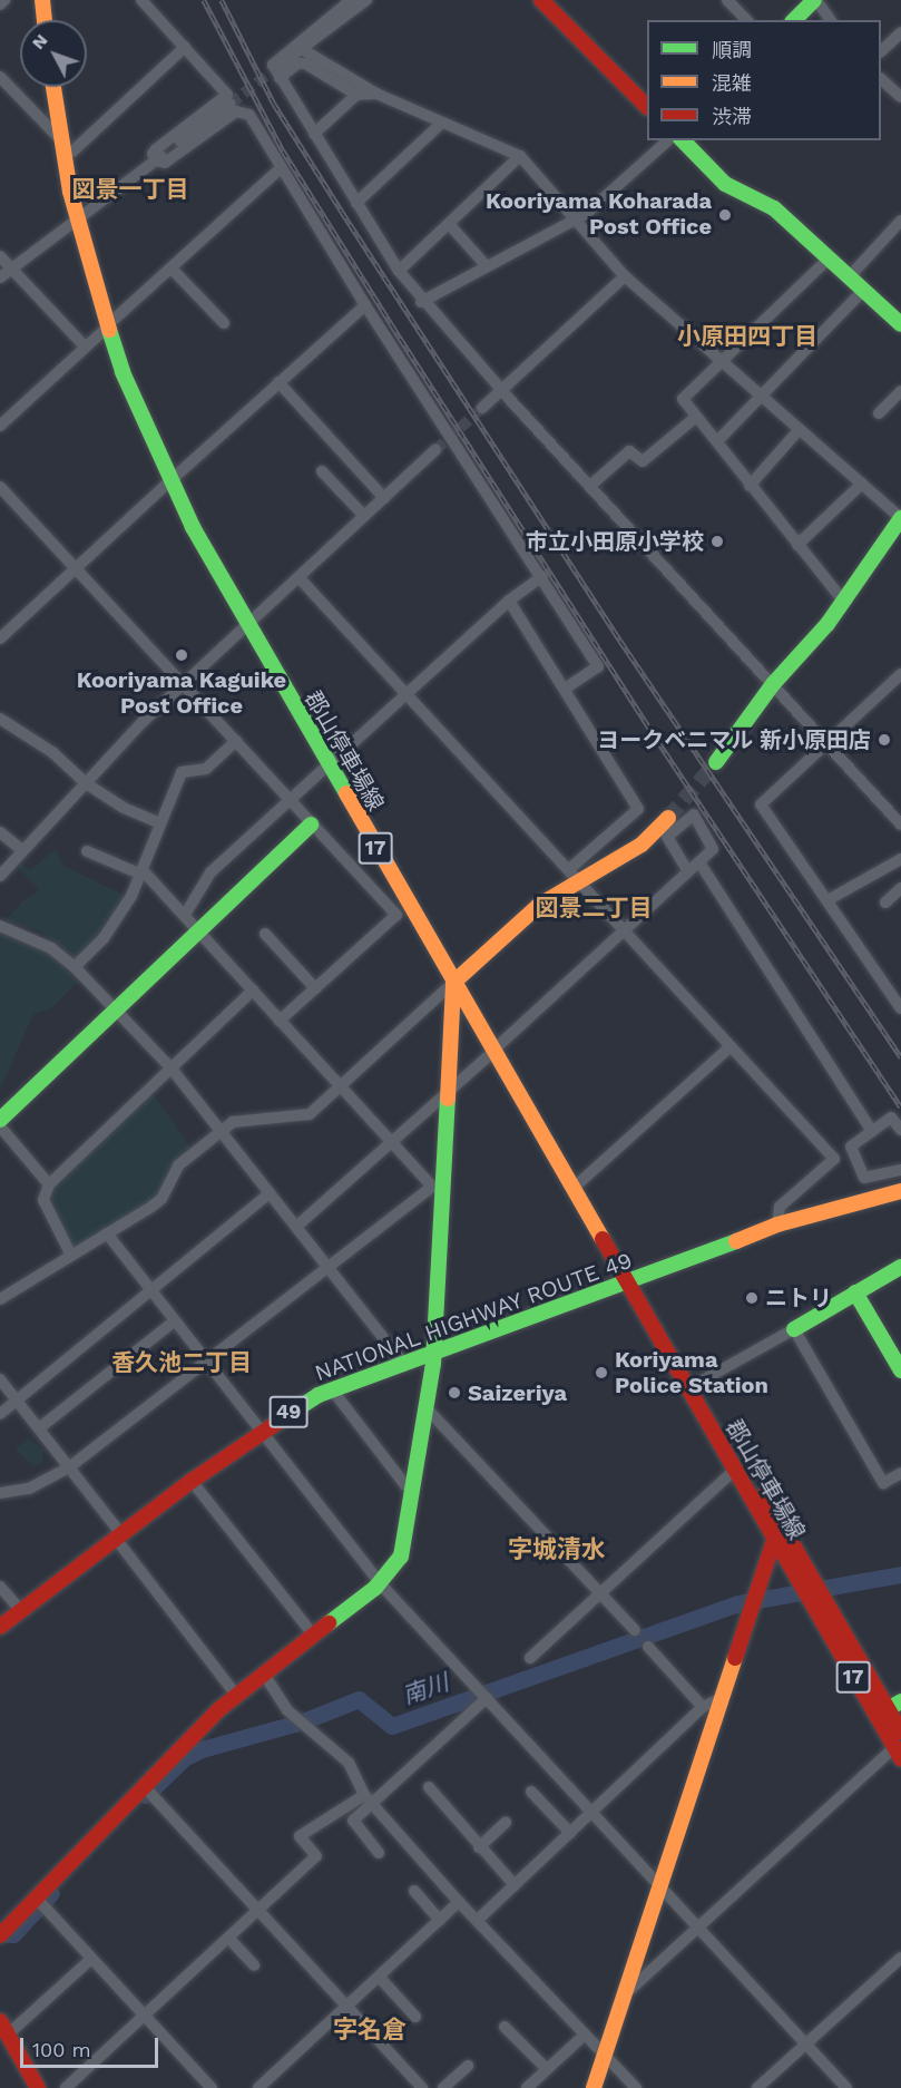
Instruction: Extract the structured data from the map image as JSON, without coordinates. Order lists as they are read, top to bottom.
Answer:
{
  "streets": {
    "main road": [
      "郡山停車場線",
      "17",
      "NATIONAL HIGHWAY ROUTE 49",
      "49"
    ]
  },
  "crossings": [
    ["郡山停車場線", "NATIONAL HIGHWAY ROUTE 49"]
  ],
  "districts": [
    "図景一丁目",
    "小原田四丁目",
    "図景二丁目",
    "香久池二丁目",
    "字城清水",
    "字名倉"
  ],
  "water": ["南川"],
  "places": [
    "Kooriyama Koharada Post Office",
    "市立小田原小学校",
    "Kooriyama Kaguike Post Office",
    "ヨークベニマル 新小原田店",
    "ニトリ",
    "Koriyama Police Station",
    "Saizeriya"
  ],
  "legend": ["順調", "混雑", "渋滞"],
  "scale_bar": "100 m",
  "north": "top left"
}
